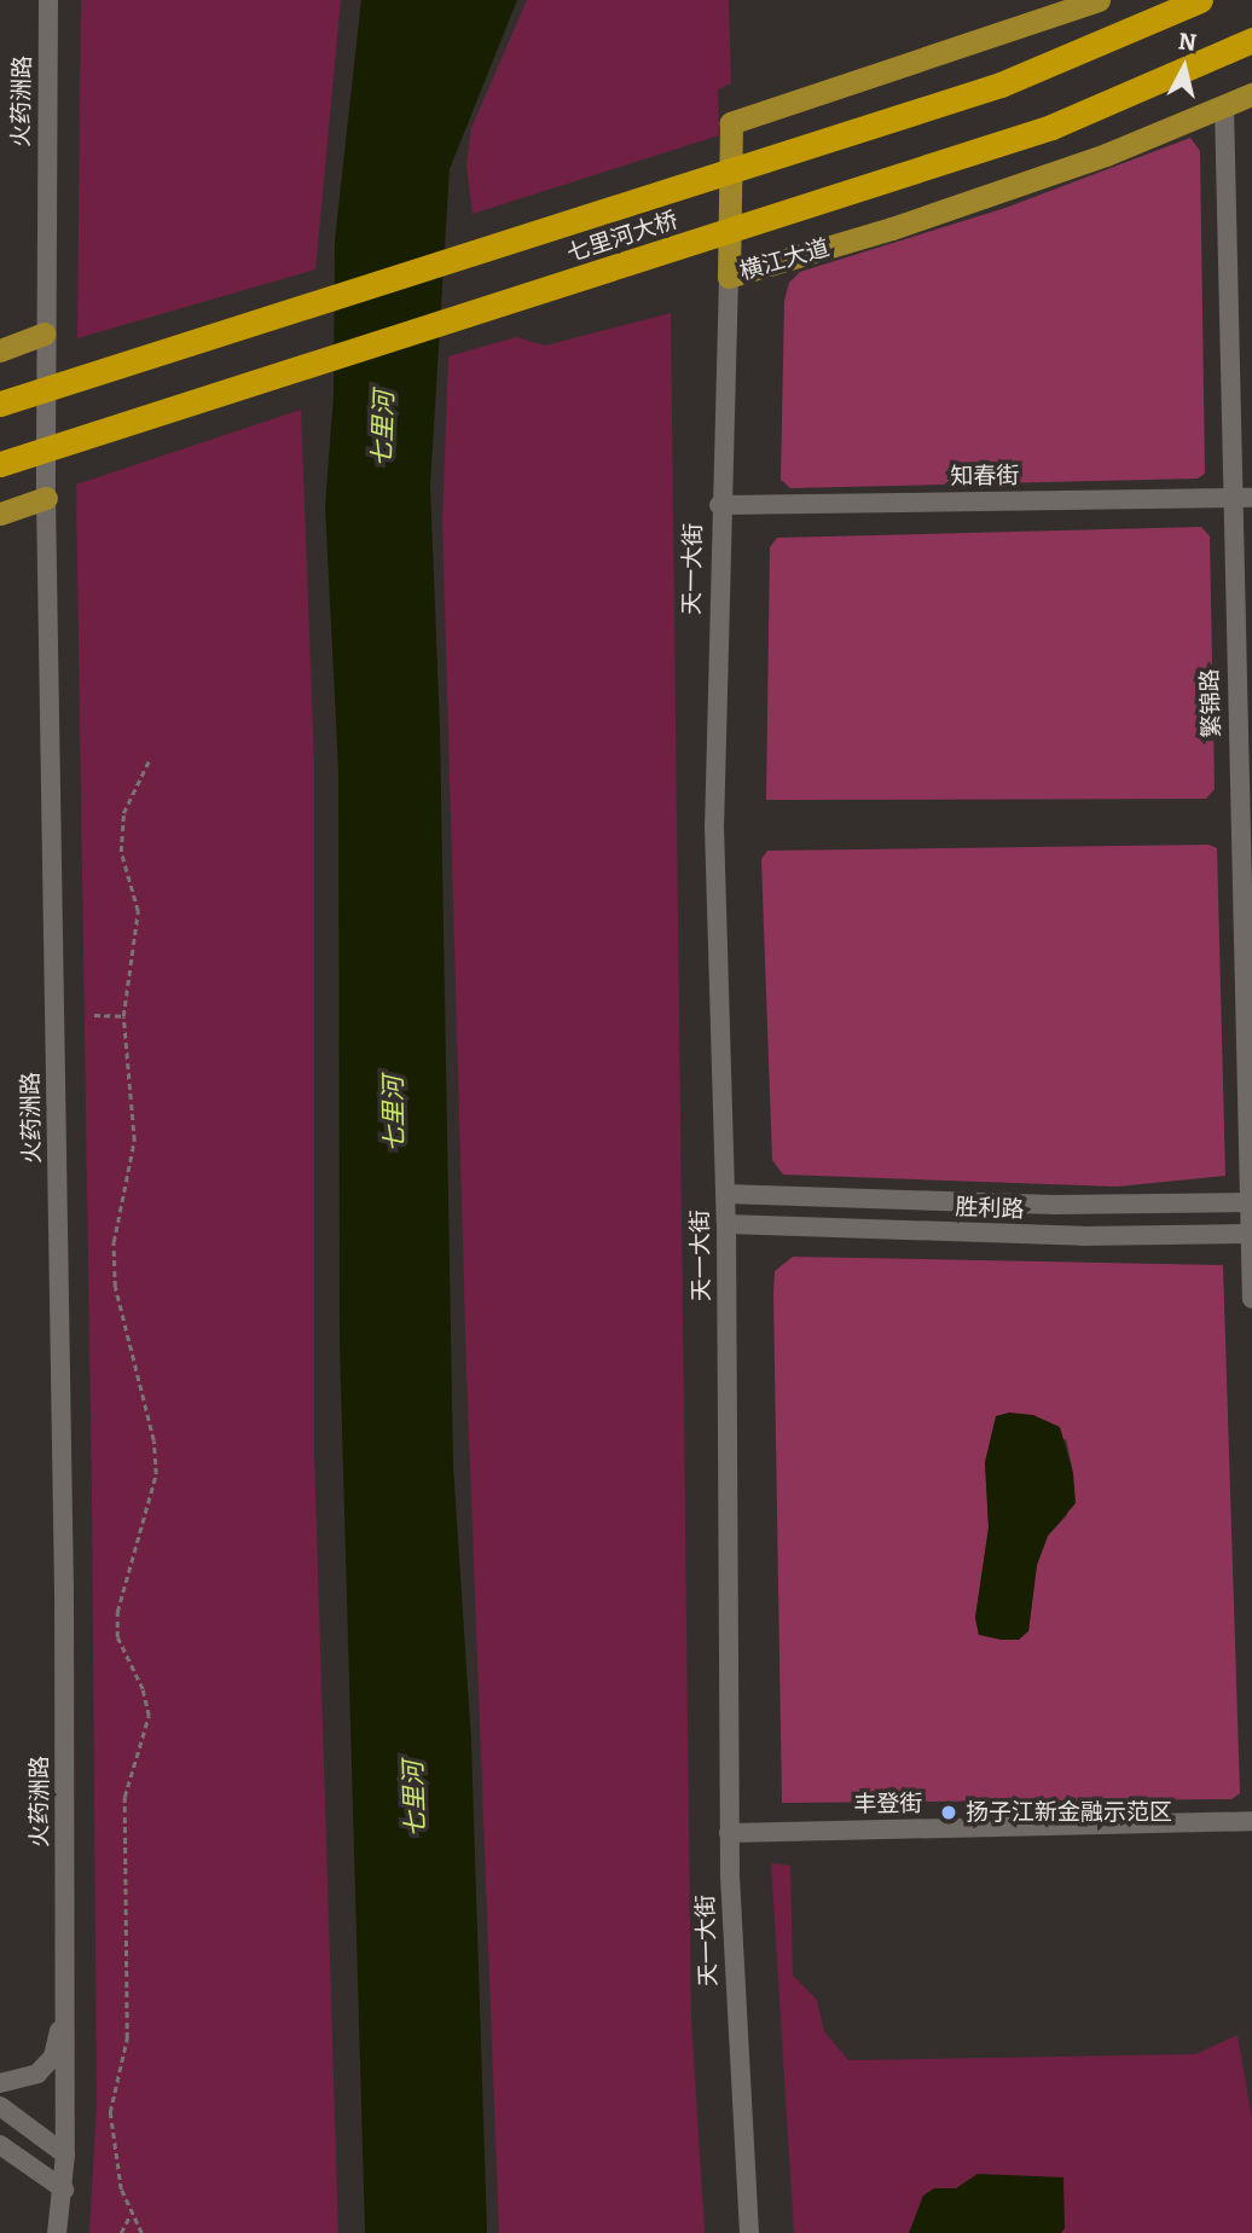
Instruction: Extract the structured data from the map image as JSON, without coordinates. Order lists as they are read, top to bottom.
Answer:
{
  "streets": {
    "highway": ["七里河大桥"],
    "main road": ["横江大道"],
    "street": [
      "火药洲路",
      "知春街",
      "天一大街",
      "繁锦路",
      "胜利路",
      "丰登街"
    ]
  },
  "crossings": [
    ["横江大道", "天一大街"],
    ["横江大道", "繁锦路"],
    ["知春街", "天一大街"],
    ["知春街", "繁锦路"],
    ["天一大街", "胜利路"],
    ["天一大街", "丰登街"],
    ["繁锦路", "胜利路"]
  ],
  "water": ["七里河"],
  "places": ["扬子江新金融示范区"],
  "north": "top"
}
